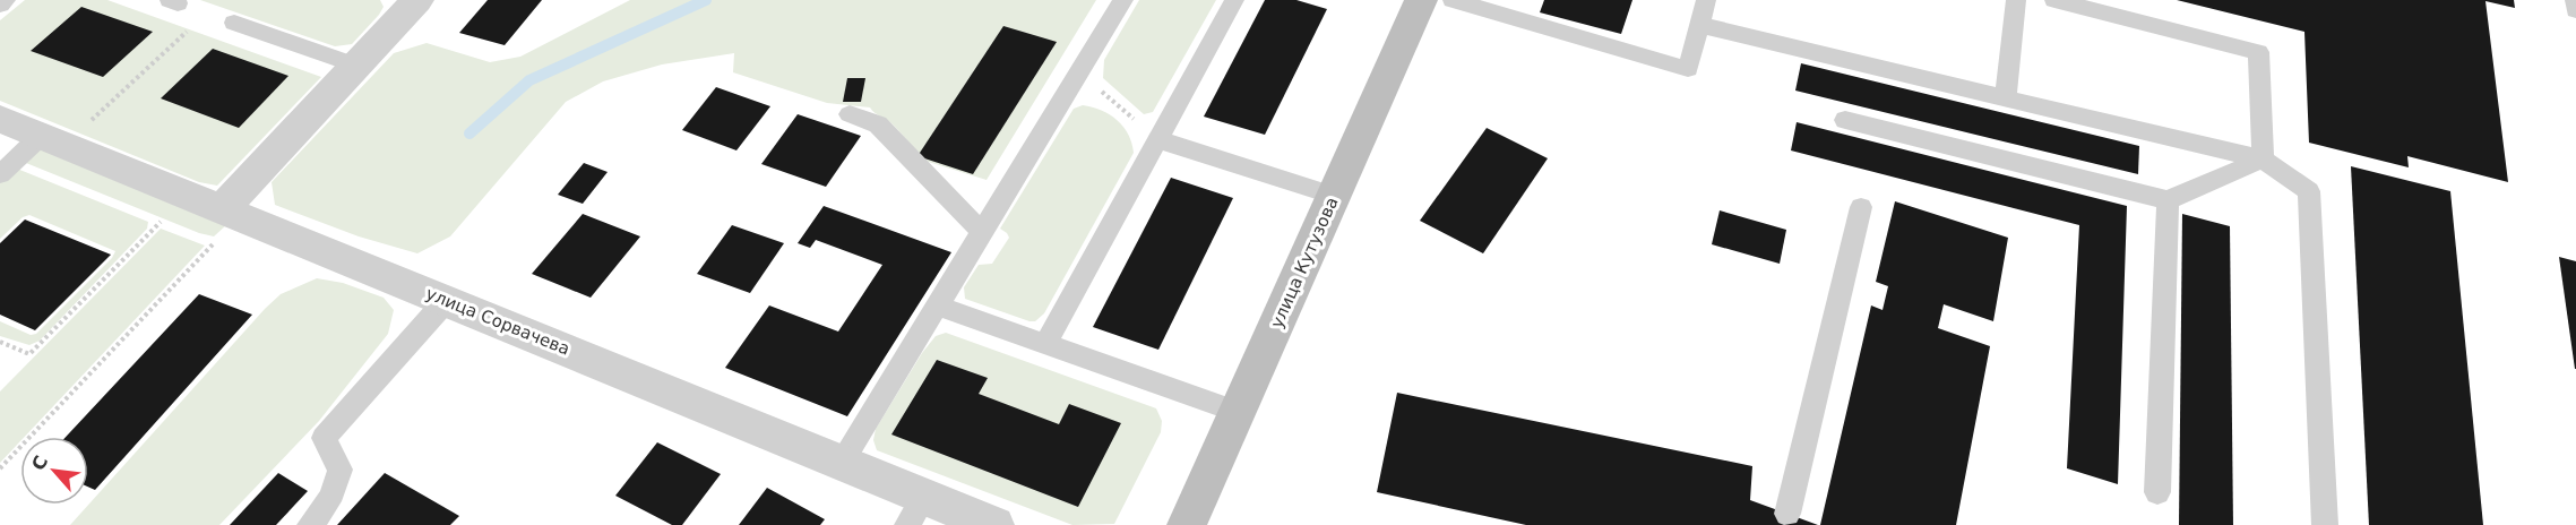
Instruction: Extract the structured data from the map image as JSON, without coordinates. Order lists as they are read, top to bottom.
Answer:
{
  "streets": {
    "street": ["улица Кутузова", "улица Сорвачева"]
  },
  "north": "top left"
}
